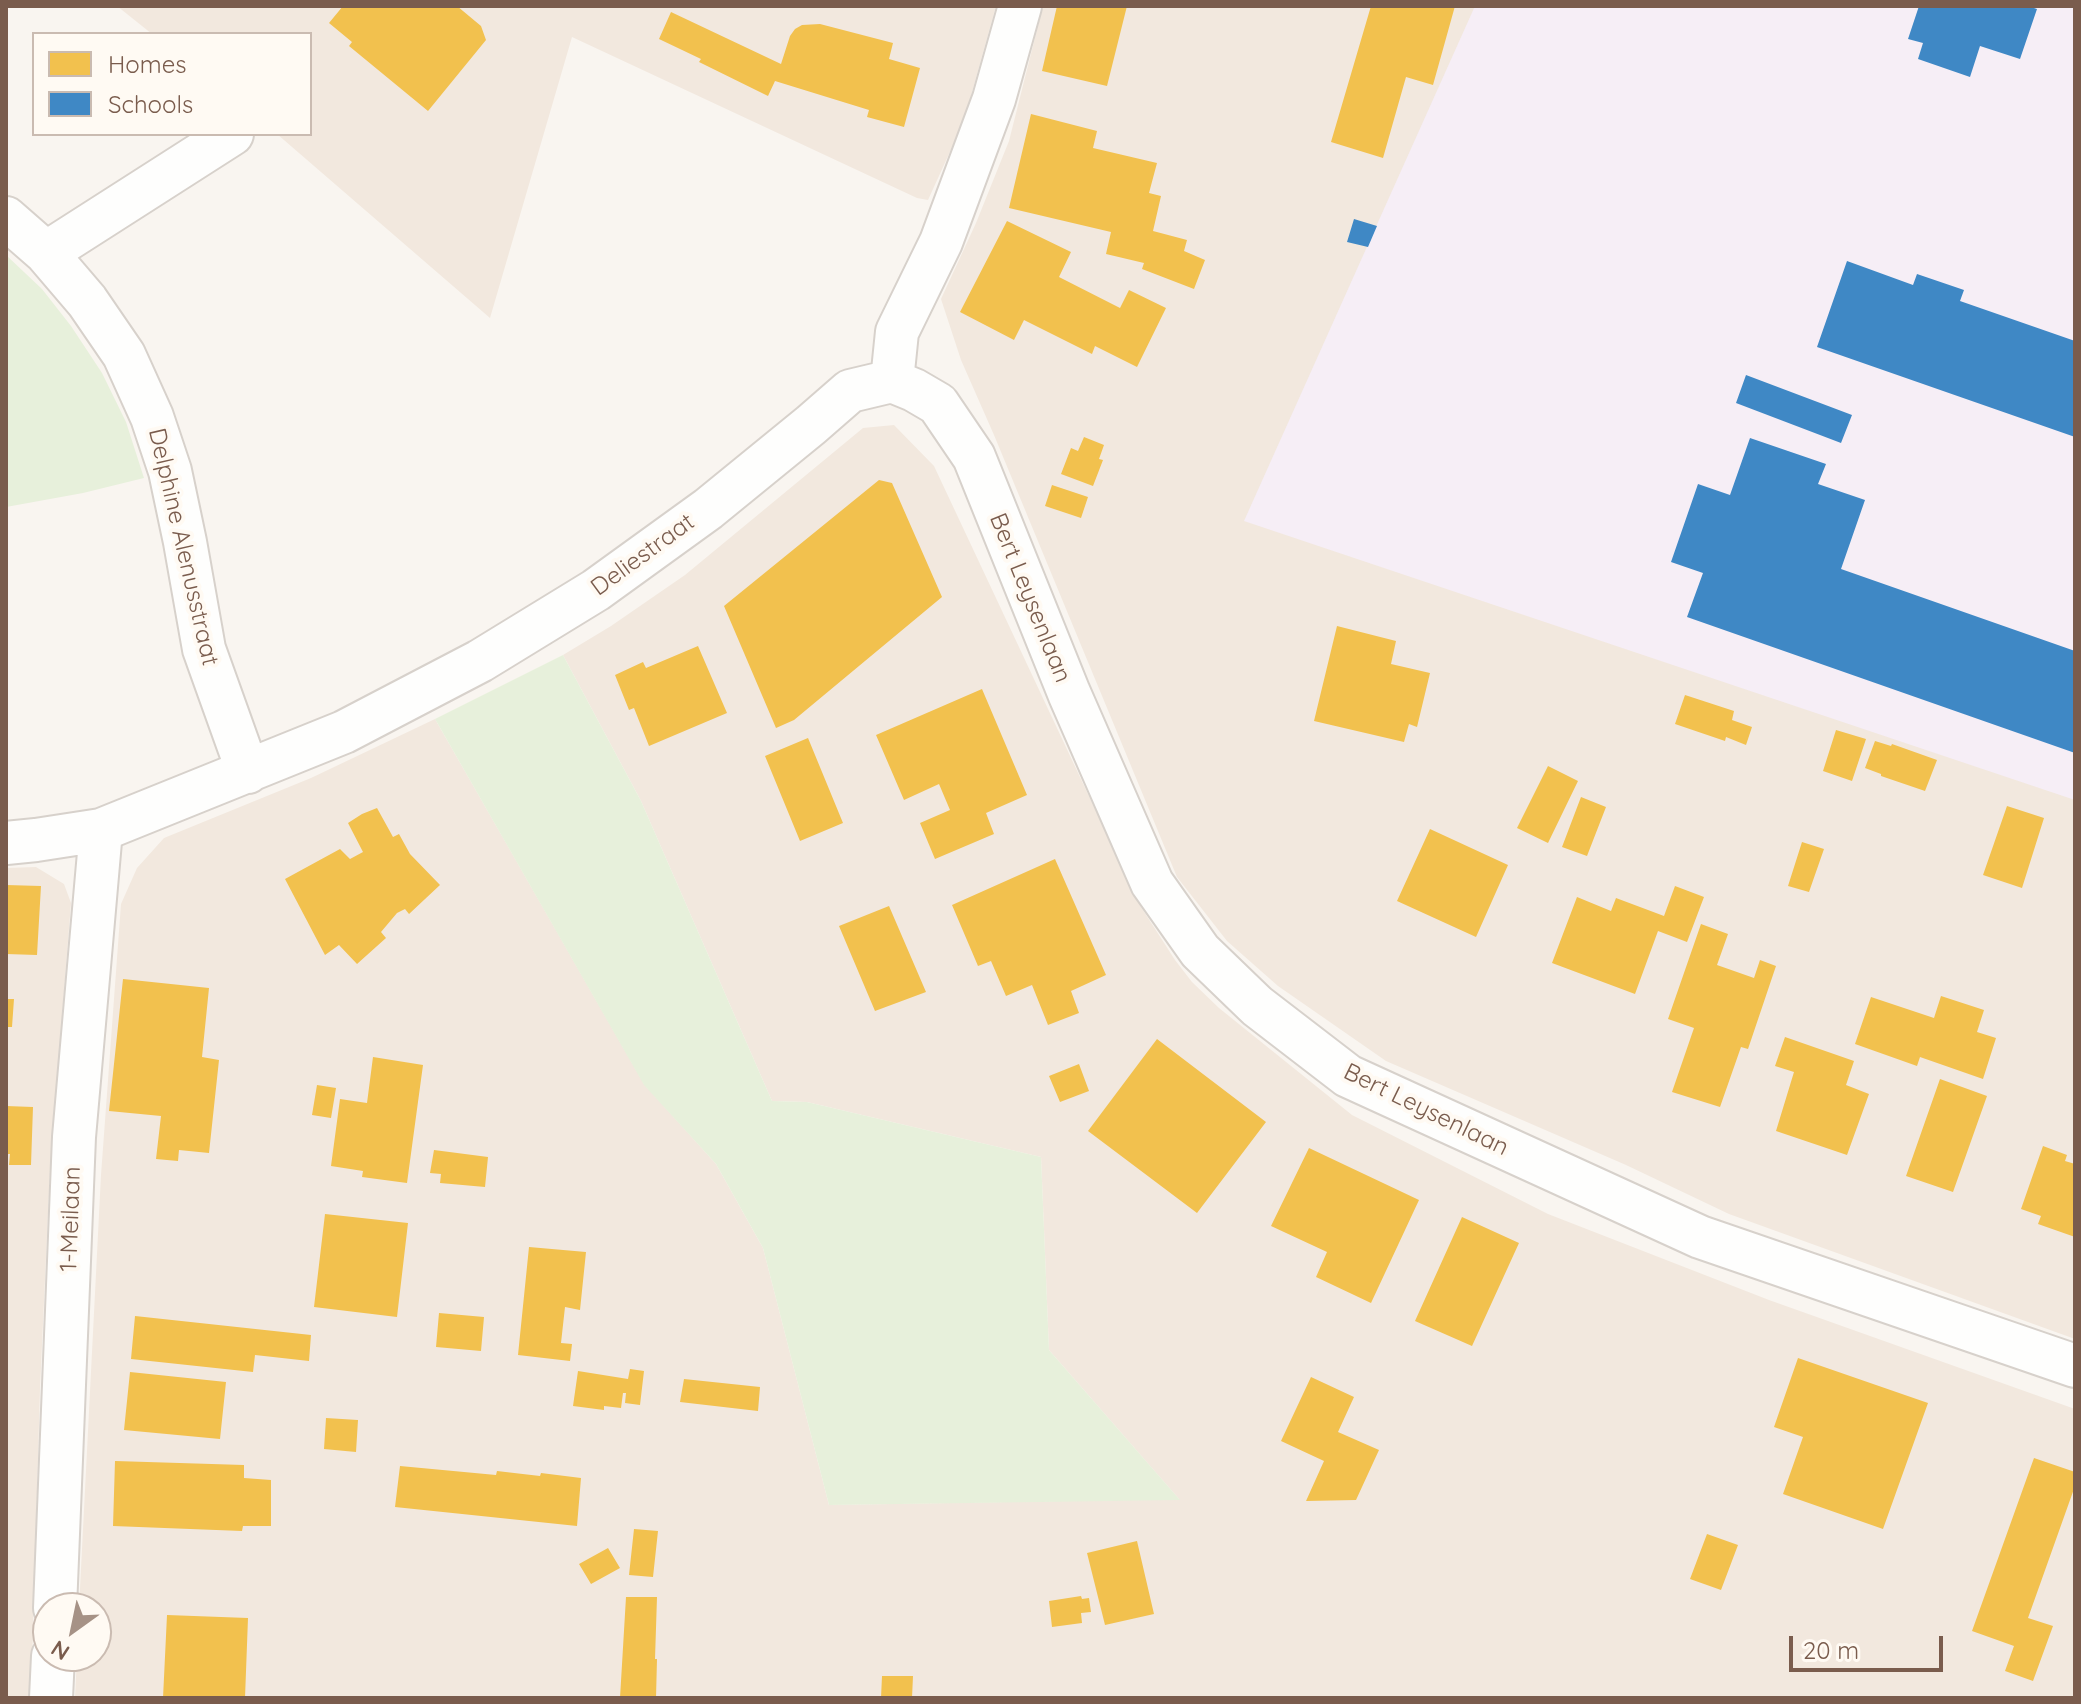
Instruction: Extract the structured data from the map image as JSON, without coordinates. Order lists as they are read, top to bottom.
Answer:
{
  "streets": {
    "street": [
      "Delphine Alenusstraat",
      "Deliestraat",
      "Bert Leysenlaan",
      "1-Meilaan"
    ]
  },
  "crossings": [
    ["Delphine Alenusstraat", "Deliestraat"],
    ["Deliestraat", "Bert Leysenlaan"],
    ["Deliestraat", "1-Meilaan"]
  ],
  "legend": ["Homes", "Schools"],
  "scale_bar": "20 m",
  "north": "bottom left"
}
